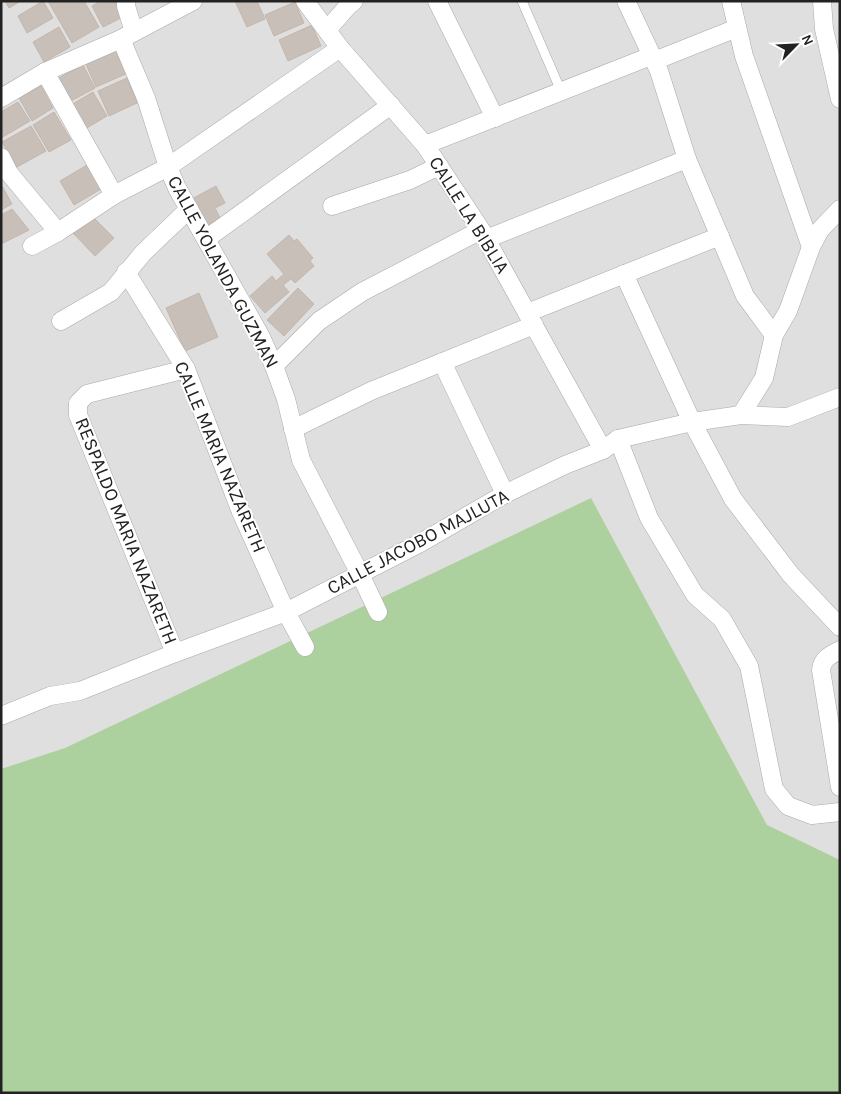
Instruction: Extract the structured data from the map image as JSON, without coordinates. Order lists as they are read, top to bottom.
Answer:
{
  "streets": {
    "street": [
      "CALLE LA BIBLIA",
      "CALLE YOLANDA GUZMAN",
      "CALLE MARIA NAZARETH",
      "RESPALDO MARIA NAZARETH",
      "CALLE JACOBO MAJLUTA"
    ]
  },
  "crossings": [
    ["CALLE LA BIBLIA", "CALLE JACOBO MAJLUTA"],
    ["CALLE YOLANDA GUZMAN", "CALLE JACOBO MAJLUTA"],
    ["CALLE MARIA NAZARETH", "RESPALDO MARIA NAZARETH"],
    ["CALLE MARIA NAZARETH", "CALLE JACOBO MAJLUTA"],
    ["RESPALDO MARIA NAZARETH", "CALLE JACOBO MAJLUTA"]
  ],
  "north": "top right"
}
